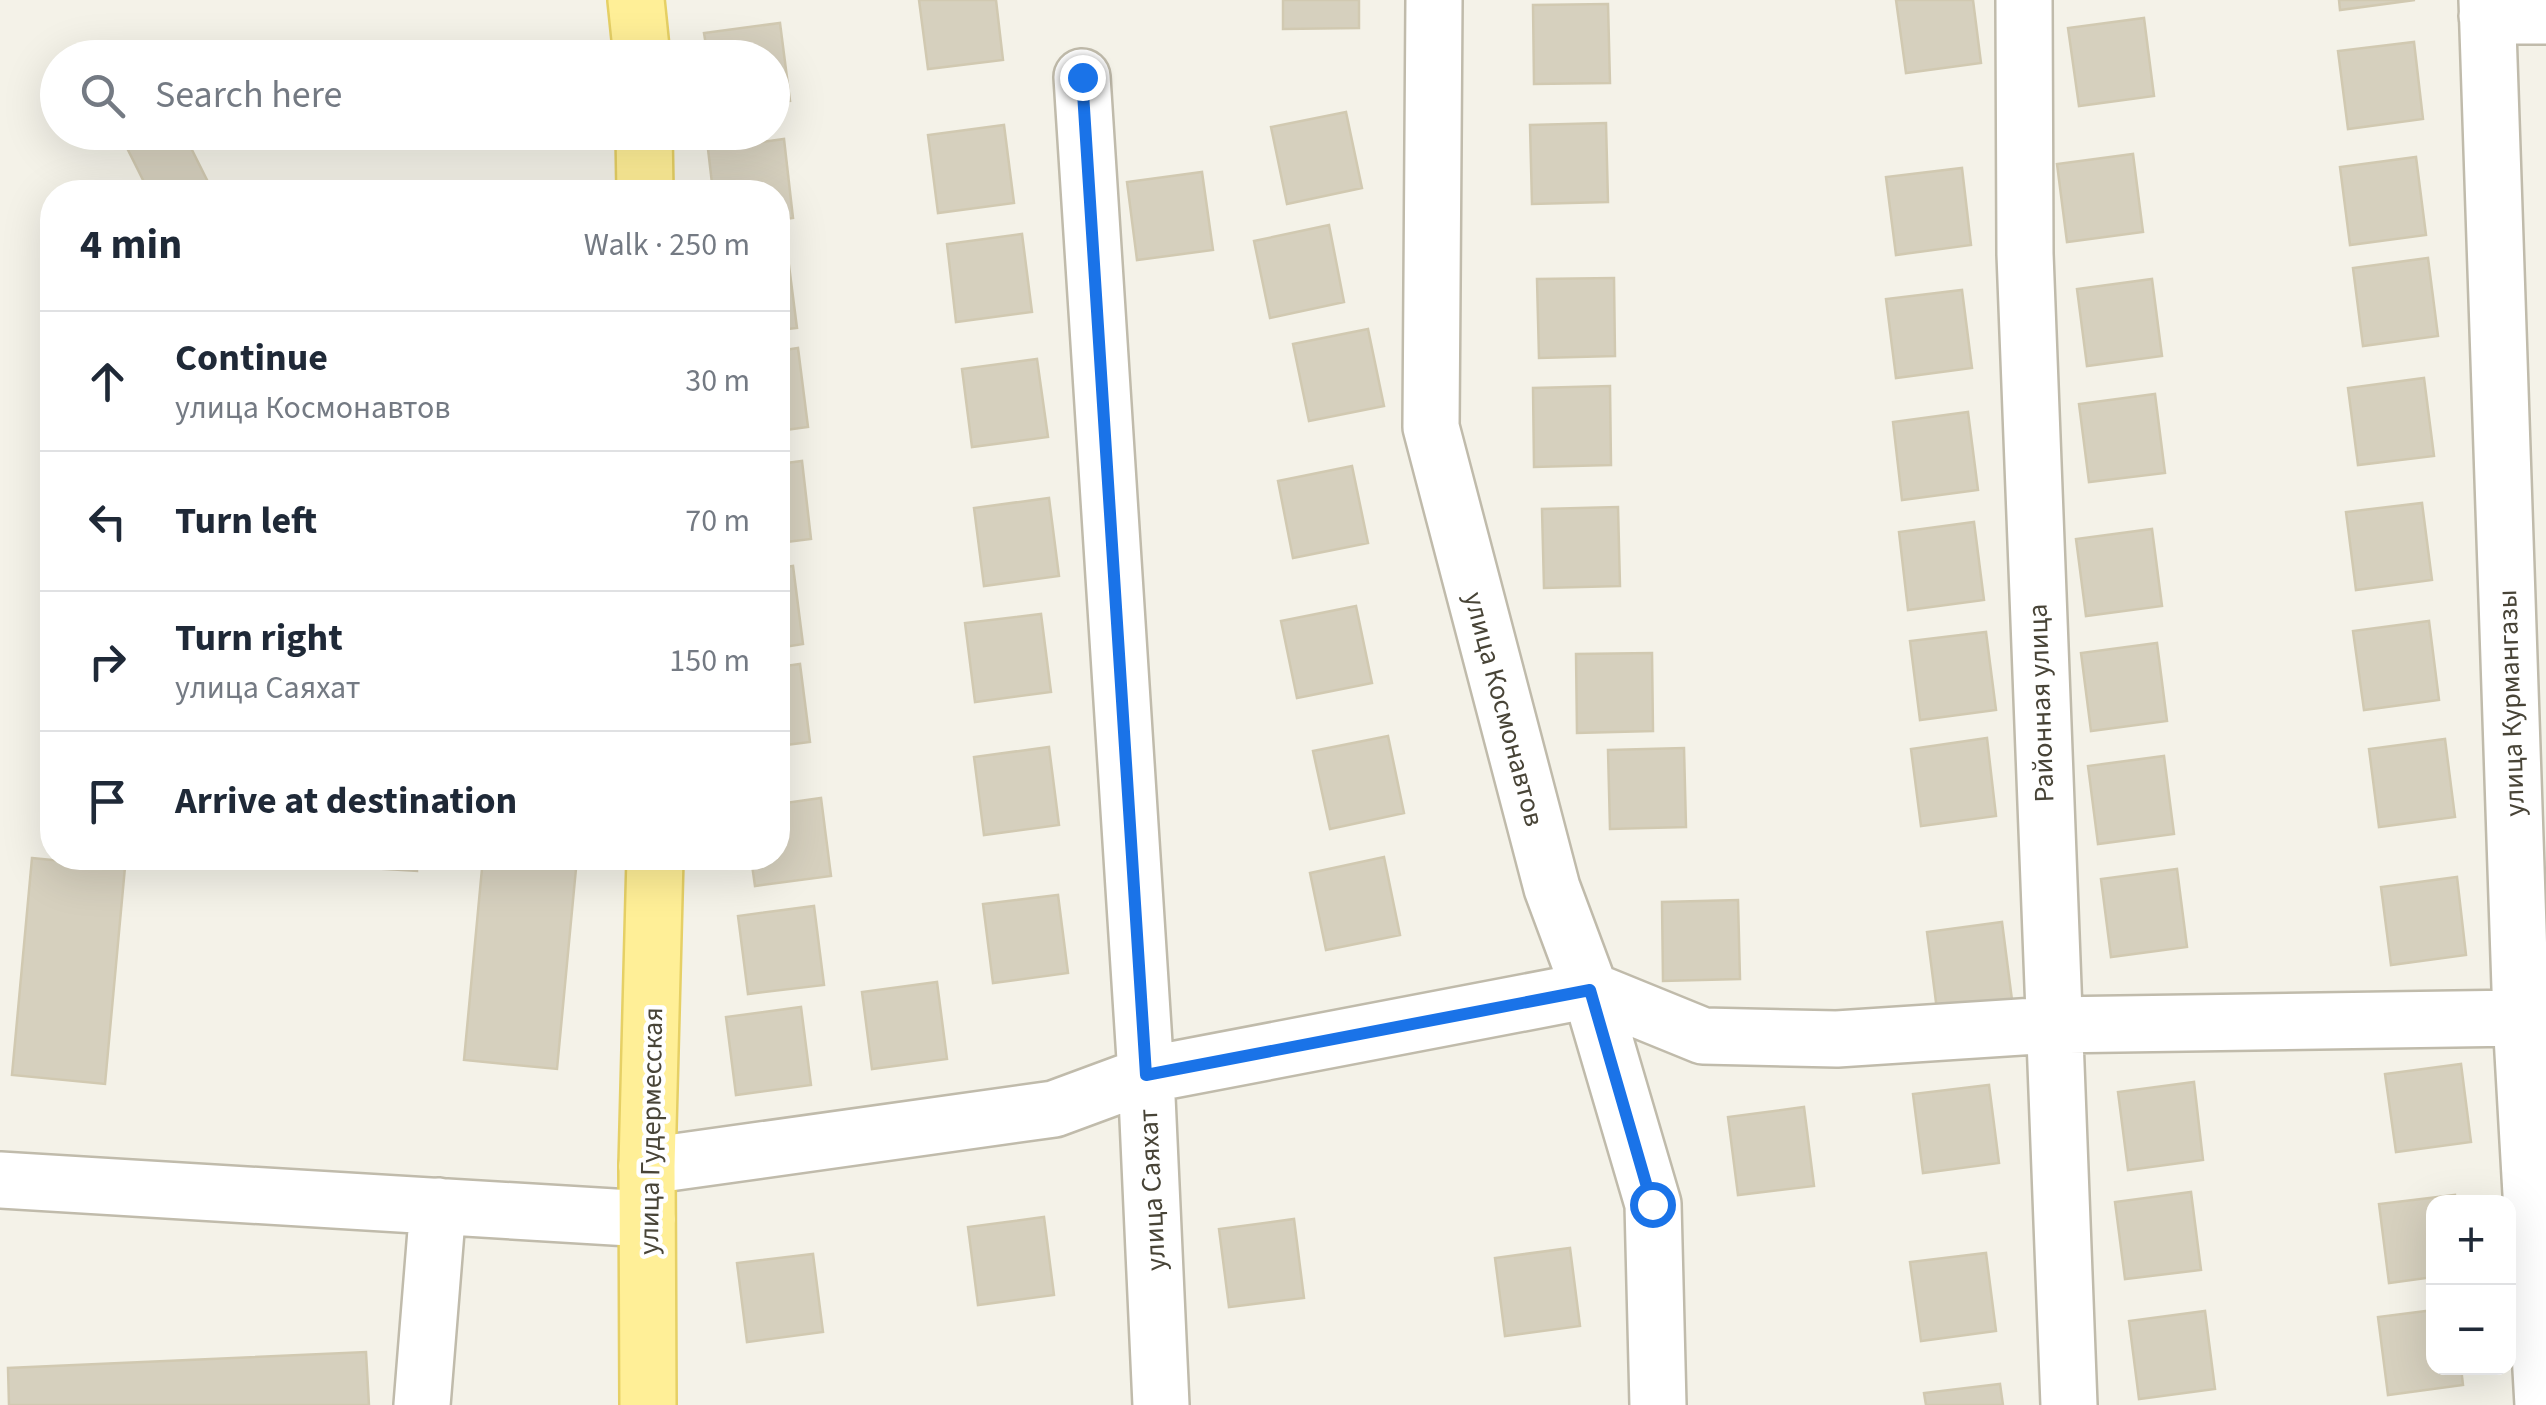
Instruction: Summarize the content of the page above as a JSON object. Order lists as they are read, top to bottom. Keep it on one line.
{"streets":{"main road":["улица Гудермесская"],"street":["Районная улица","улица Курмангазы","улица Космонавтов","улица Саяхат"]},"page":{"search":"Search here","heading":["4 min","Walk · 250 m"],"list":[["Continue","улица Космонавтов","30 m"],["Turn left","70 m"],["Turn right","улица Саяхат","150 m"],"Arrive at destination"],"map_buttons":["+","−"]}}
